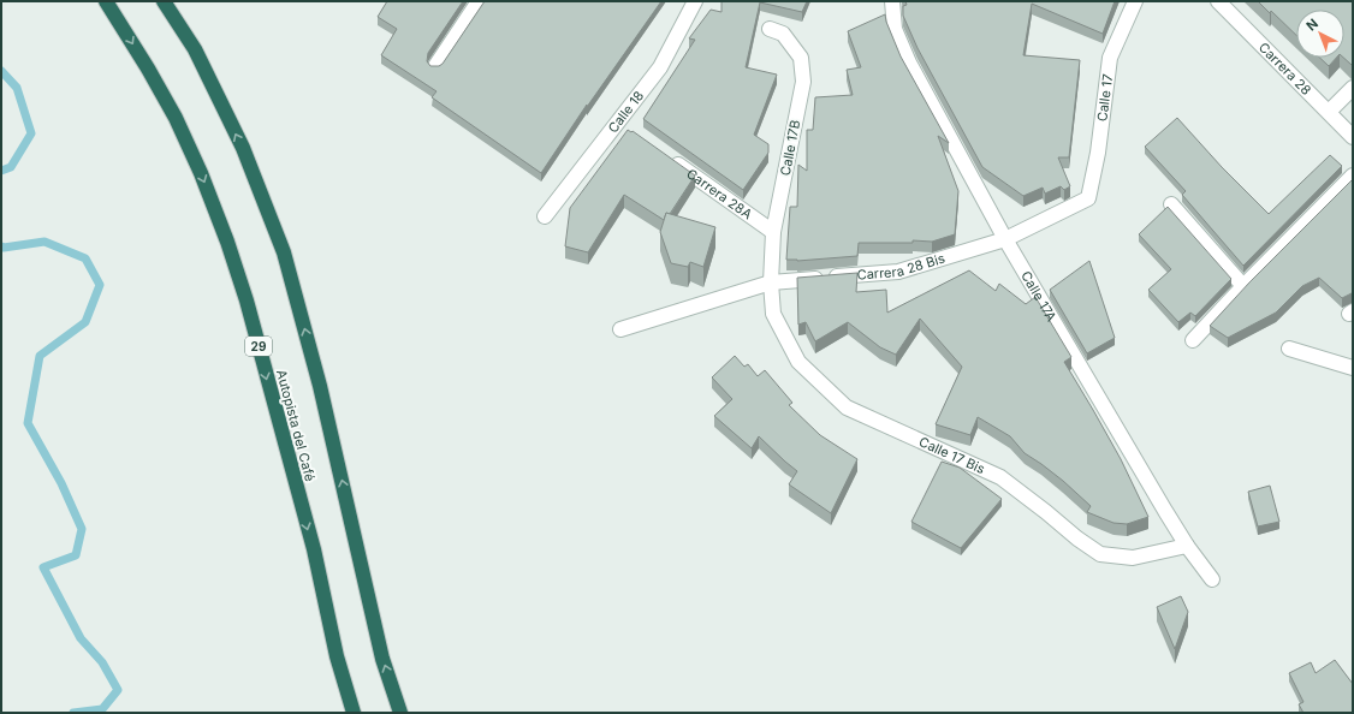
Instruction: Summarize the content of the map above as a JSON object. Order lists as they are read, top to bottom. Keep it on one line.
{"streets":{"highway":["29","Autopista del Café"],"street":["Carrera 28","Calle 17","Calle 18","Calle 17B","Carrera 28A","Carrera 28 Bis","Calle 17A","Calle 17 Bis"]},"crossings":[["Calle 17","Carrera 28 Bis"],["Calle 17B","Carrera 28A"],["Calle 17B","Carrera 28 Bis"],["Calle 17B","Calle 17 Bis"],["Carrera 28 Bis","Calle 17A"],["Carrera 28 Bis","Calle 17 Bis"],["Calle 17A","Calle 17 Bis"]],"north":"top left"}
